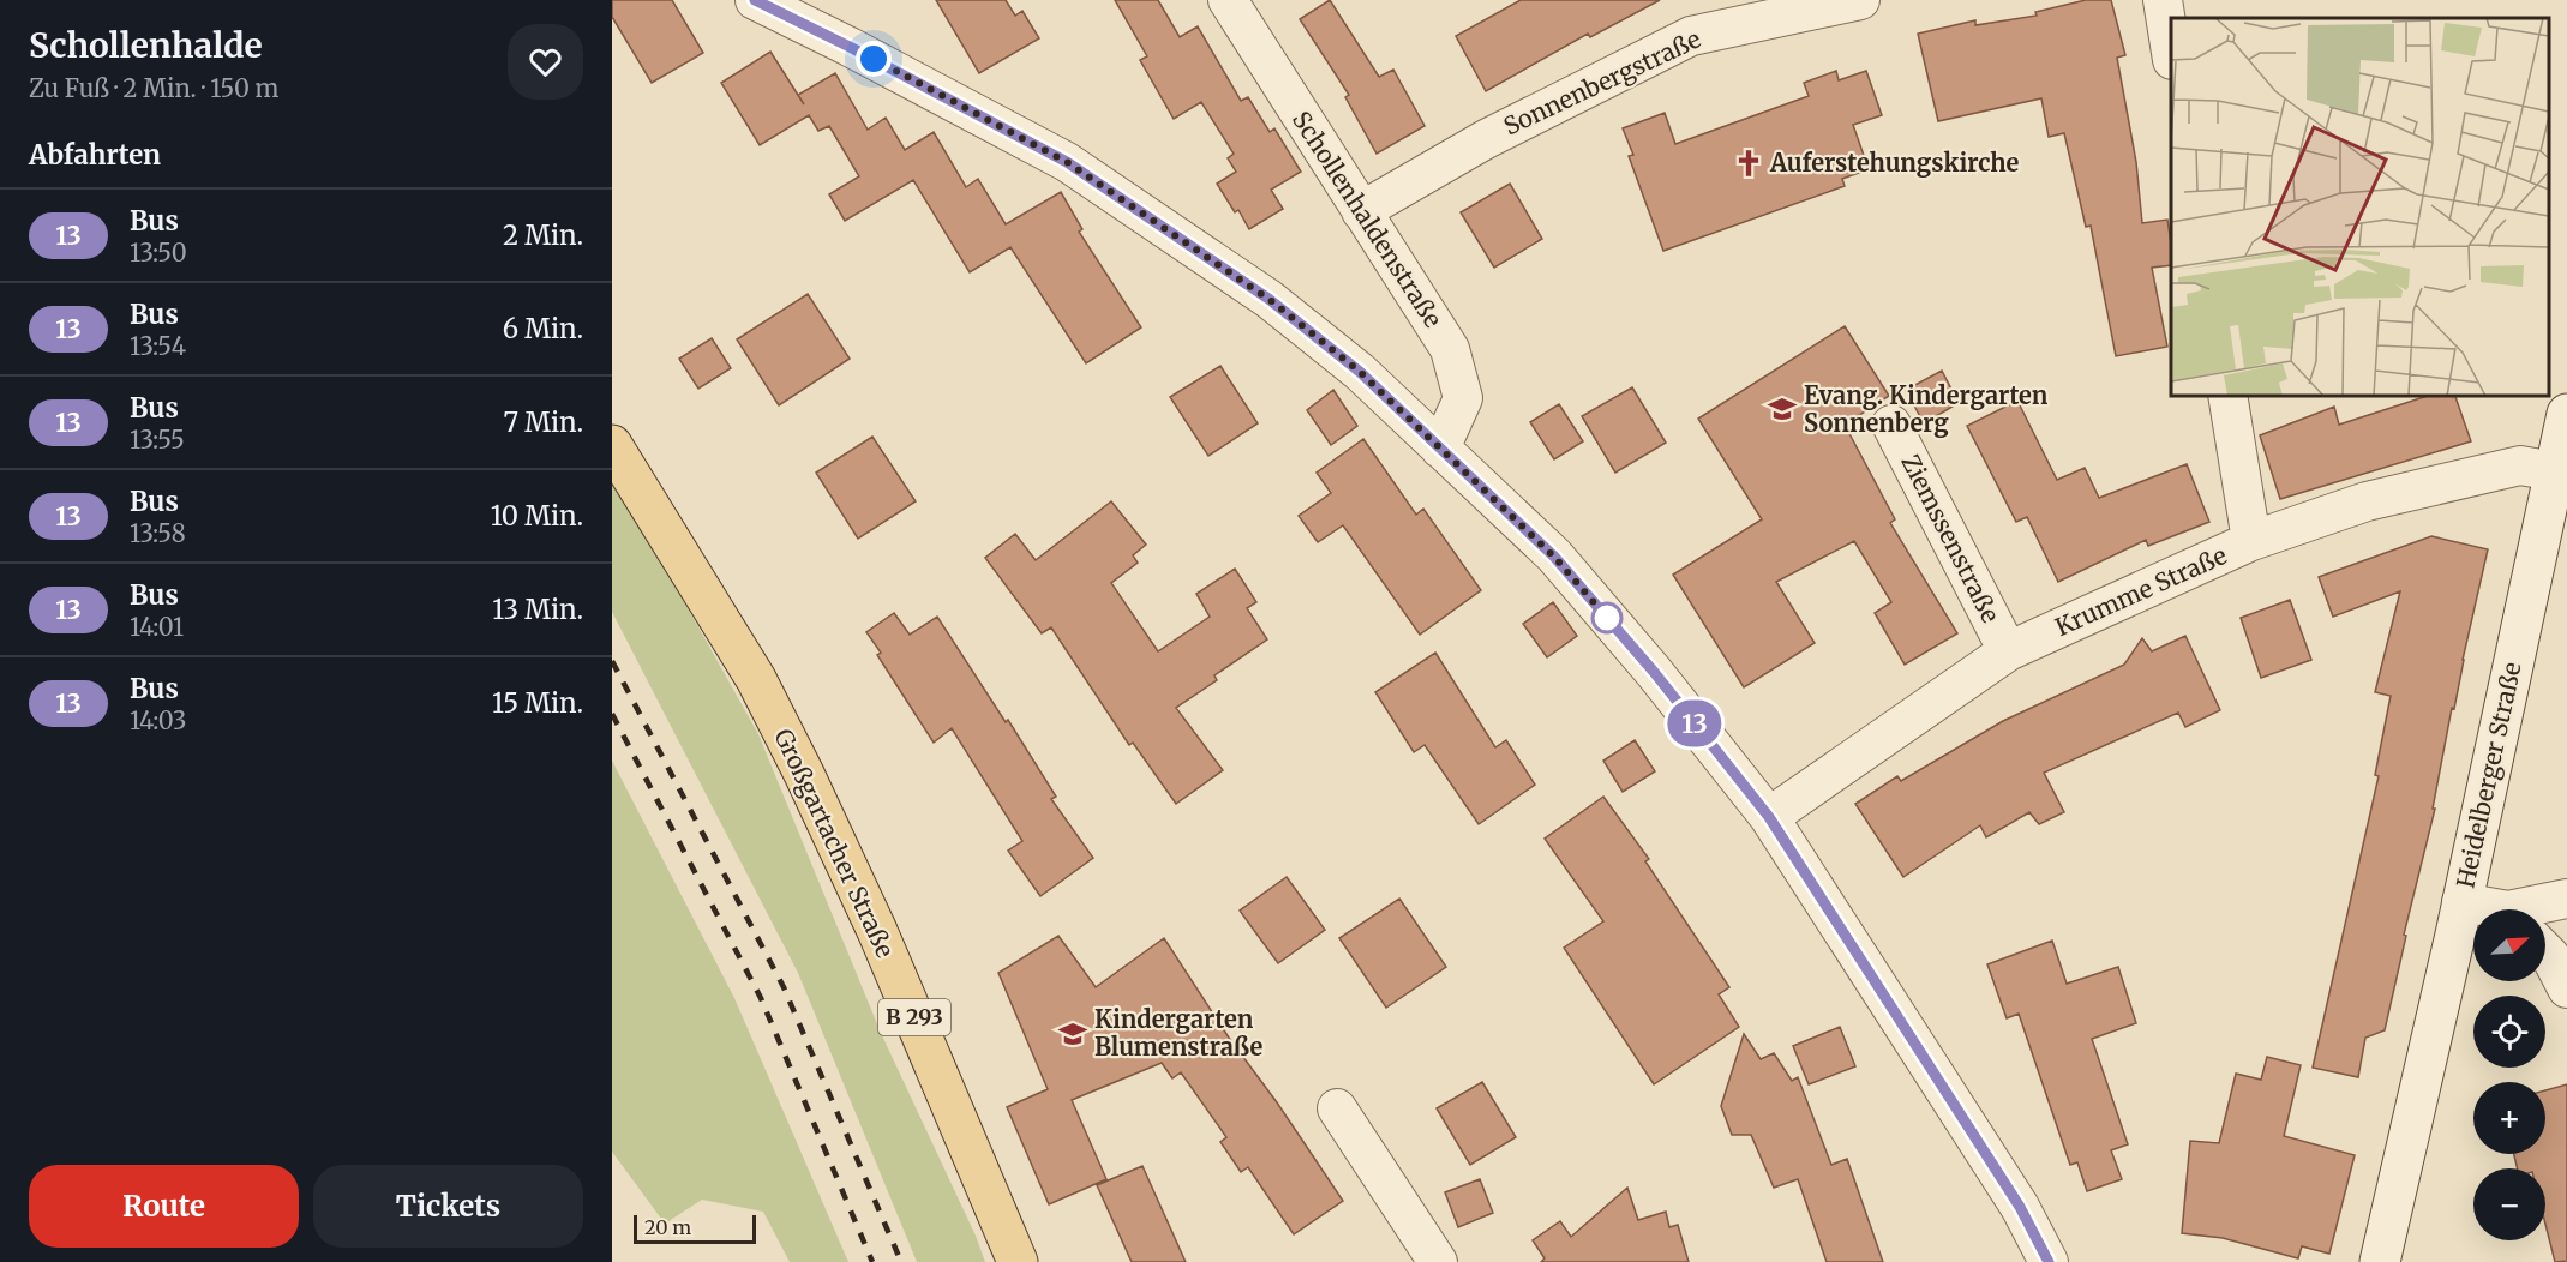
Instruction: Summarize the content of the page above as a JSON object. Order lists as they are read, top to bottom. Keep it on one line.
{"streets":{"main road":["Heidelberger Straße","Großgartacher Straße","B 293"],"street":["Sonnenbergstraße","Schollenhaldenstraße","Ziemssenstraße","Krumme Straße"]},"crossings":[["Sonnenbergstraße","Schollenhaldenstraße"],["Ziemssenstraße","Krumme Straße"],["Krumme Straße","Heidelberger Straße"]],"places":{"church":["Auferstehungskirche"],"school or university":["Evang. Kindergarten Sonnenberg","Kindergarten Blumenstraße"]},"lines":["bus line 13"],"scale_bar":"20 m","north":"top right","page":{"heading":[["Schollenhalde","Zu Fuß · 2 Min. · 150 m"],"Abfahrten"],"on_map":"13","list":[{"mark":"13","name":"Bus","note":"13:50","value":"2 Min."},{"mark":"13","name":"Bus","note":"13:54","value":"6 Min."},{"mark":"13","name":"Bus","note":"13:55","value":"7 Min."},{"mark":"13","name":"Bus","note":"13:58","value":"10 Min."},{"mark":"13","name":"Bus","note":"14:01","value":"13 Min."},{"mark":"13","name":"Bus","note":"14:03","value":"15 Min."}],"map_buttons":["+","−"],"buttons":["Route","Tickets"],"scale":"20 m"}}
